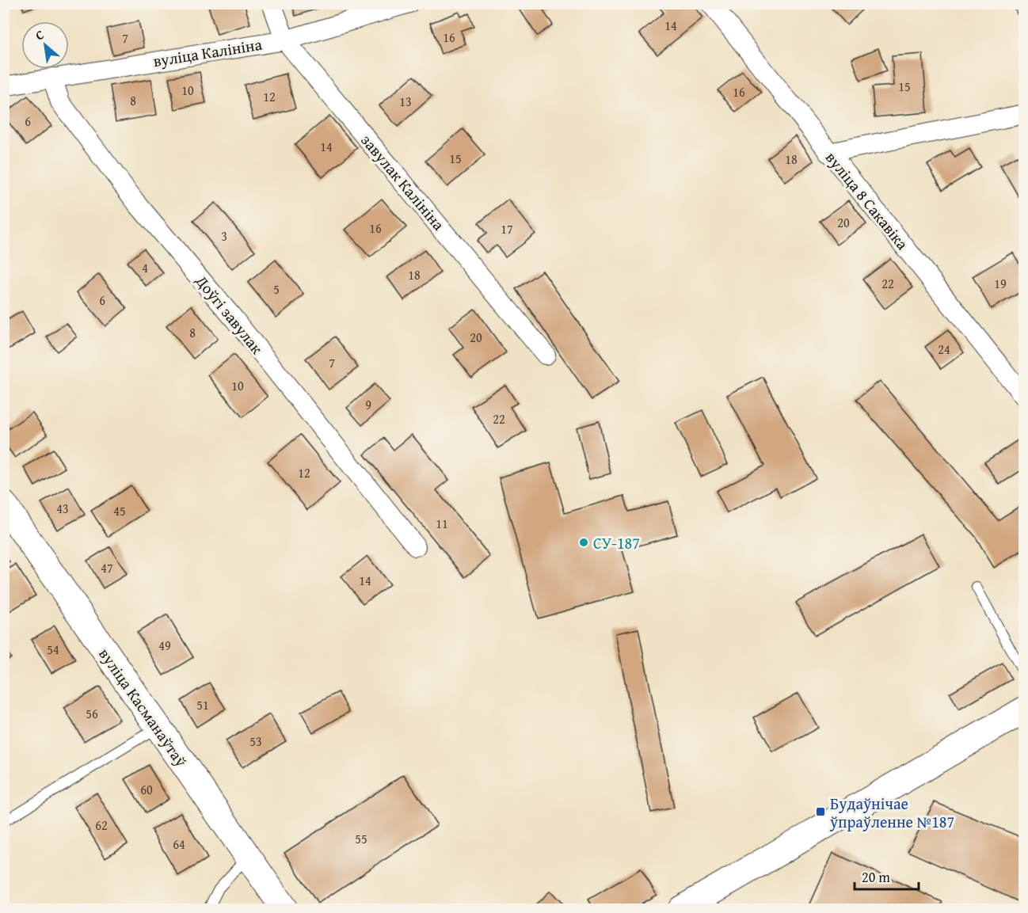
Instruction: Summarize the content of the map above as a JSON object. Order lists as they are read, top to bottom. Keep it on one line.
{"streets":{"street":["вуліца Калініна","завулак Калініна","вуліца 8 Сакавіка","Доўгі завулак","вуліца Касманаўтаў"]},"crossings":[["вуліца Калініна","завулак Калініна"],["вуліца Калініна","Доўгі завулак"]],"places":{"other":["СУ-187"],"transit":["Будаўнічае ўпраўленне №187"]},"house_numbers":["14","16","7","15","10","16","12","8","13","6","14","15","18","20","16","17","3","4","18","22","19","5","6","8","20","24","7","10","9","22","12","43","45","11","47","14","49","54","51","56","53","60","62","55","64"],"scale_bar":"20 m","north":"top left"}
